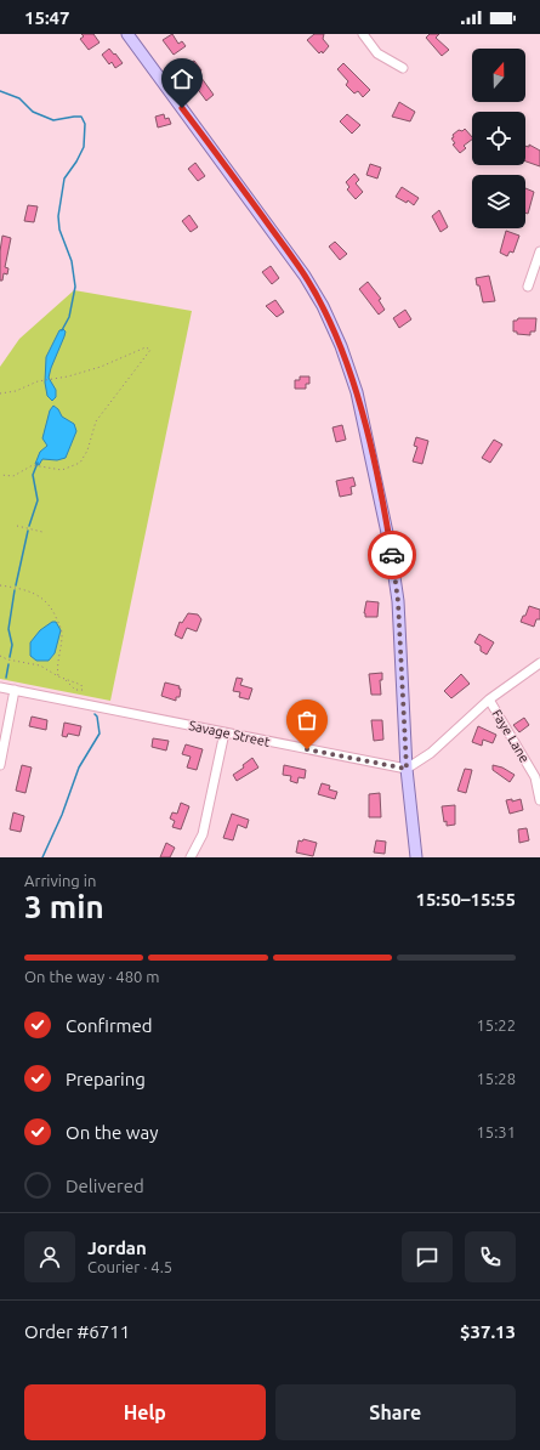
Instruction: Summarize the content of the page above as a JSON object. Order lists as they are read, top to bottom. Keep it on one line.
{"streets":{"street":["Savage Street","Faye Lane"]},"north":"top","page":{"status":"15:47","heading":["3 min","Arriving in","15:50–15:55"],"panel":["Jordan","Courier · 4.5","Order #6711","$37.13"],"bar":"On the way · 480 m","list":[["Confirmed","15:22"],["Preparing","15:28"],["On the way","15:31"],"Delivered"],"buttons":["Help","Share"]}}
